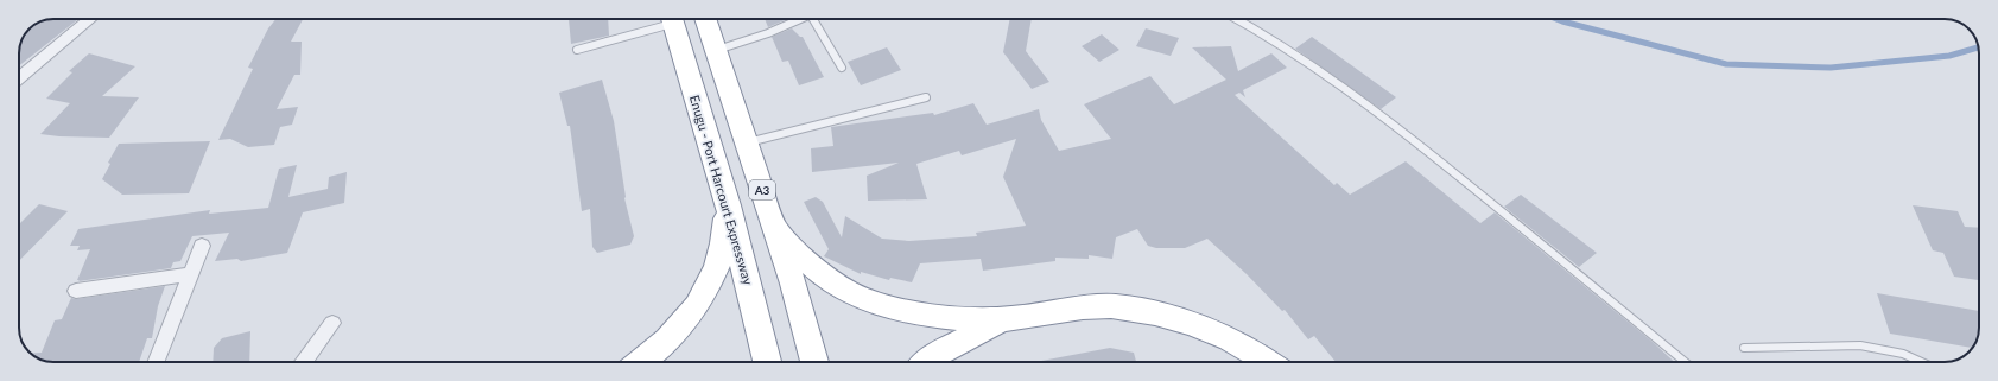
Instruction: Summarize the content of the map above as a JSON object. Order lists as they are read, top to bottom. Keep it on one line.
{"streets":{"highway":["Enugu - Port Harcourt Expressway","A3"]}}
